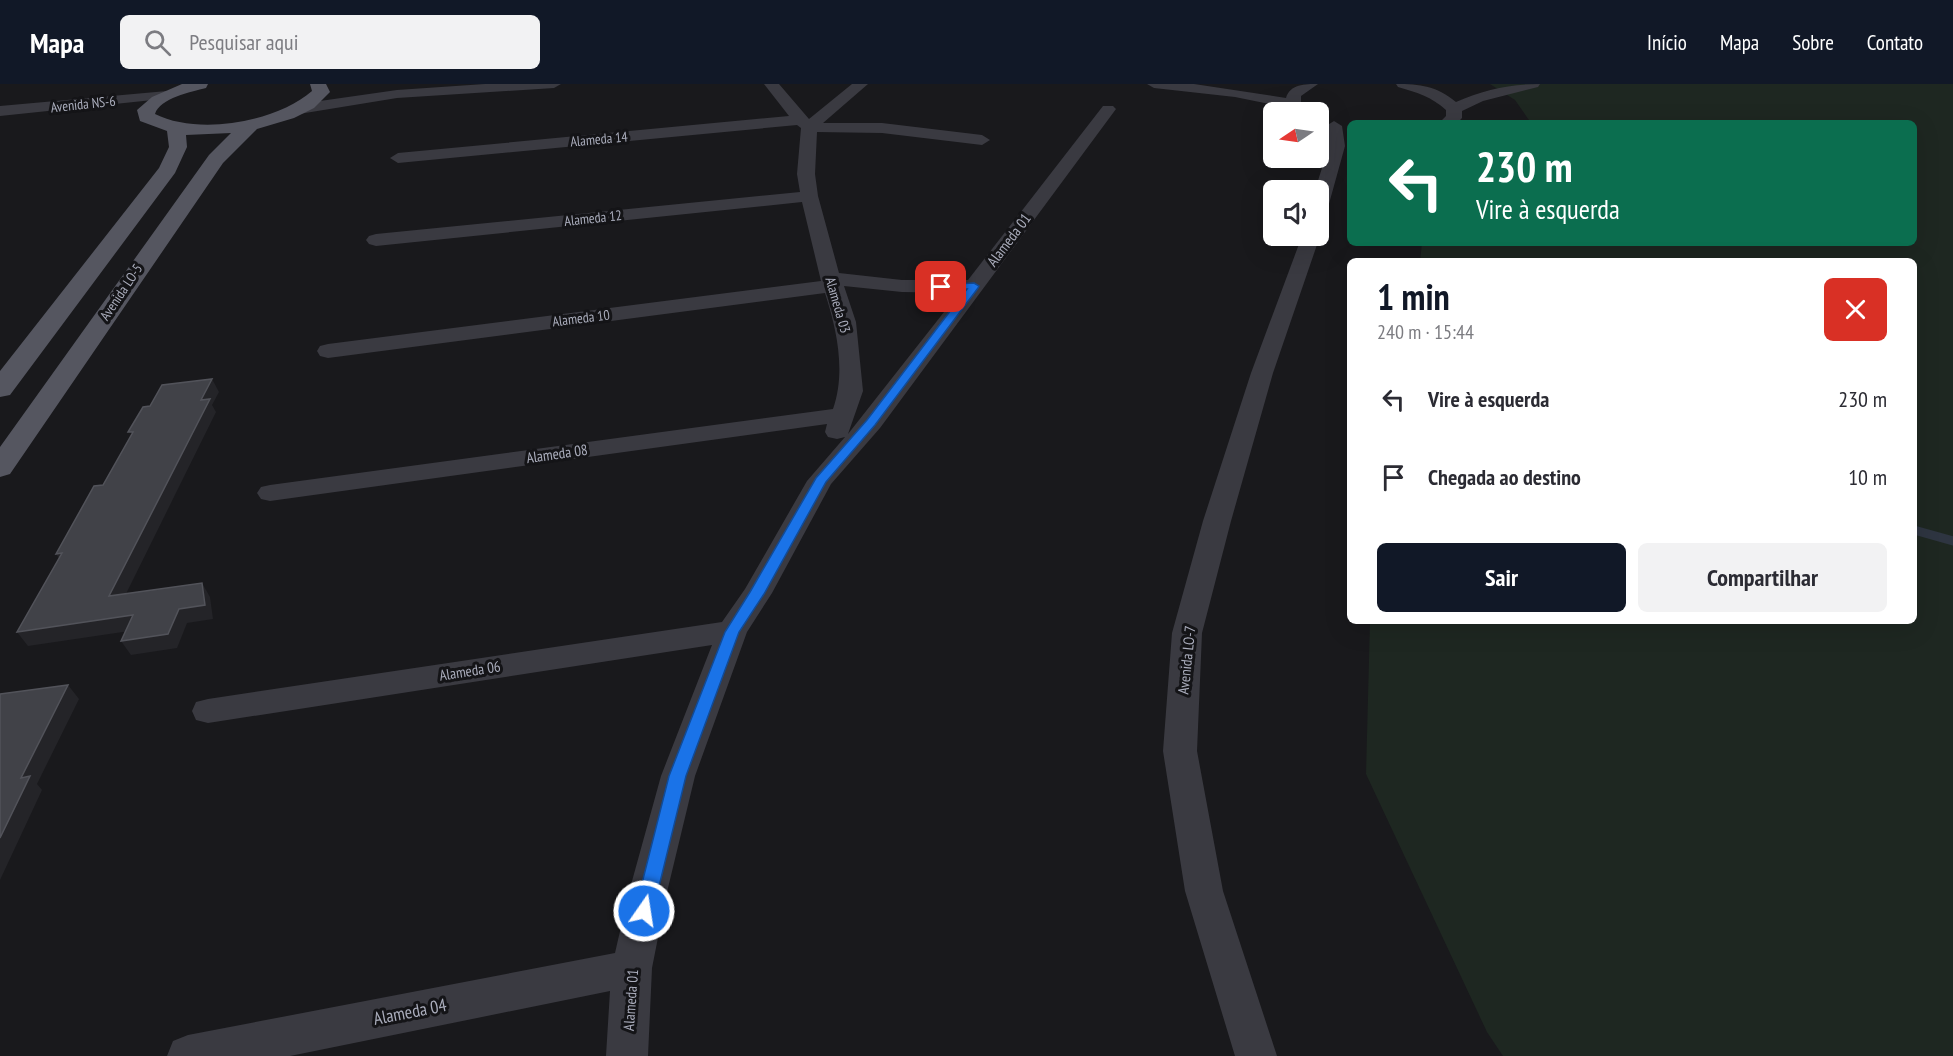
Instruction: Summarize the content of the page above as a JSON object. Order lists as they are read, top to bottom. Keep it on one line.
{"streets":{"main road":["Avenida LO-5"],"street":["Avenida NS-6","Alameda 14","Alameda 12","Alameda 01","Alameda 03","Alameda 10","Alameda 08","Avenida LO-7","Alameda 06","Alameda 04"]},"crossings":[["Alameda 14","Alameda 03"],["Alameda 12","Alameda 03"],["Alameda 01","Alameda 03"],["Alameda 01","Alameda 10"],["Alameda 01","Alameda 06"],["Alameda 01","Alameda 04"],["Alameda 03","Alameda 10"],["Alameda 03","Alameda 08"]],"north":"left","page":{"header":"Mapa","search":"Pesquisar aqui","nav":["Início","Mapa","Sobre","Contato"],"turn":["230 m","Vire à esquerda"],"heading":["1 min","240 m · 15:44"],"list":[{"name":"Vire à esquerda","value":"230 m"},{"name":"Chegada ao destino","value":"10 m"}],"buttons":["Sair","Compartilhar"]}}
